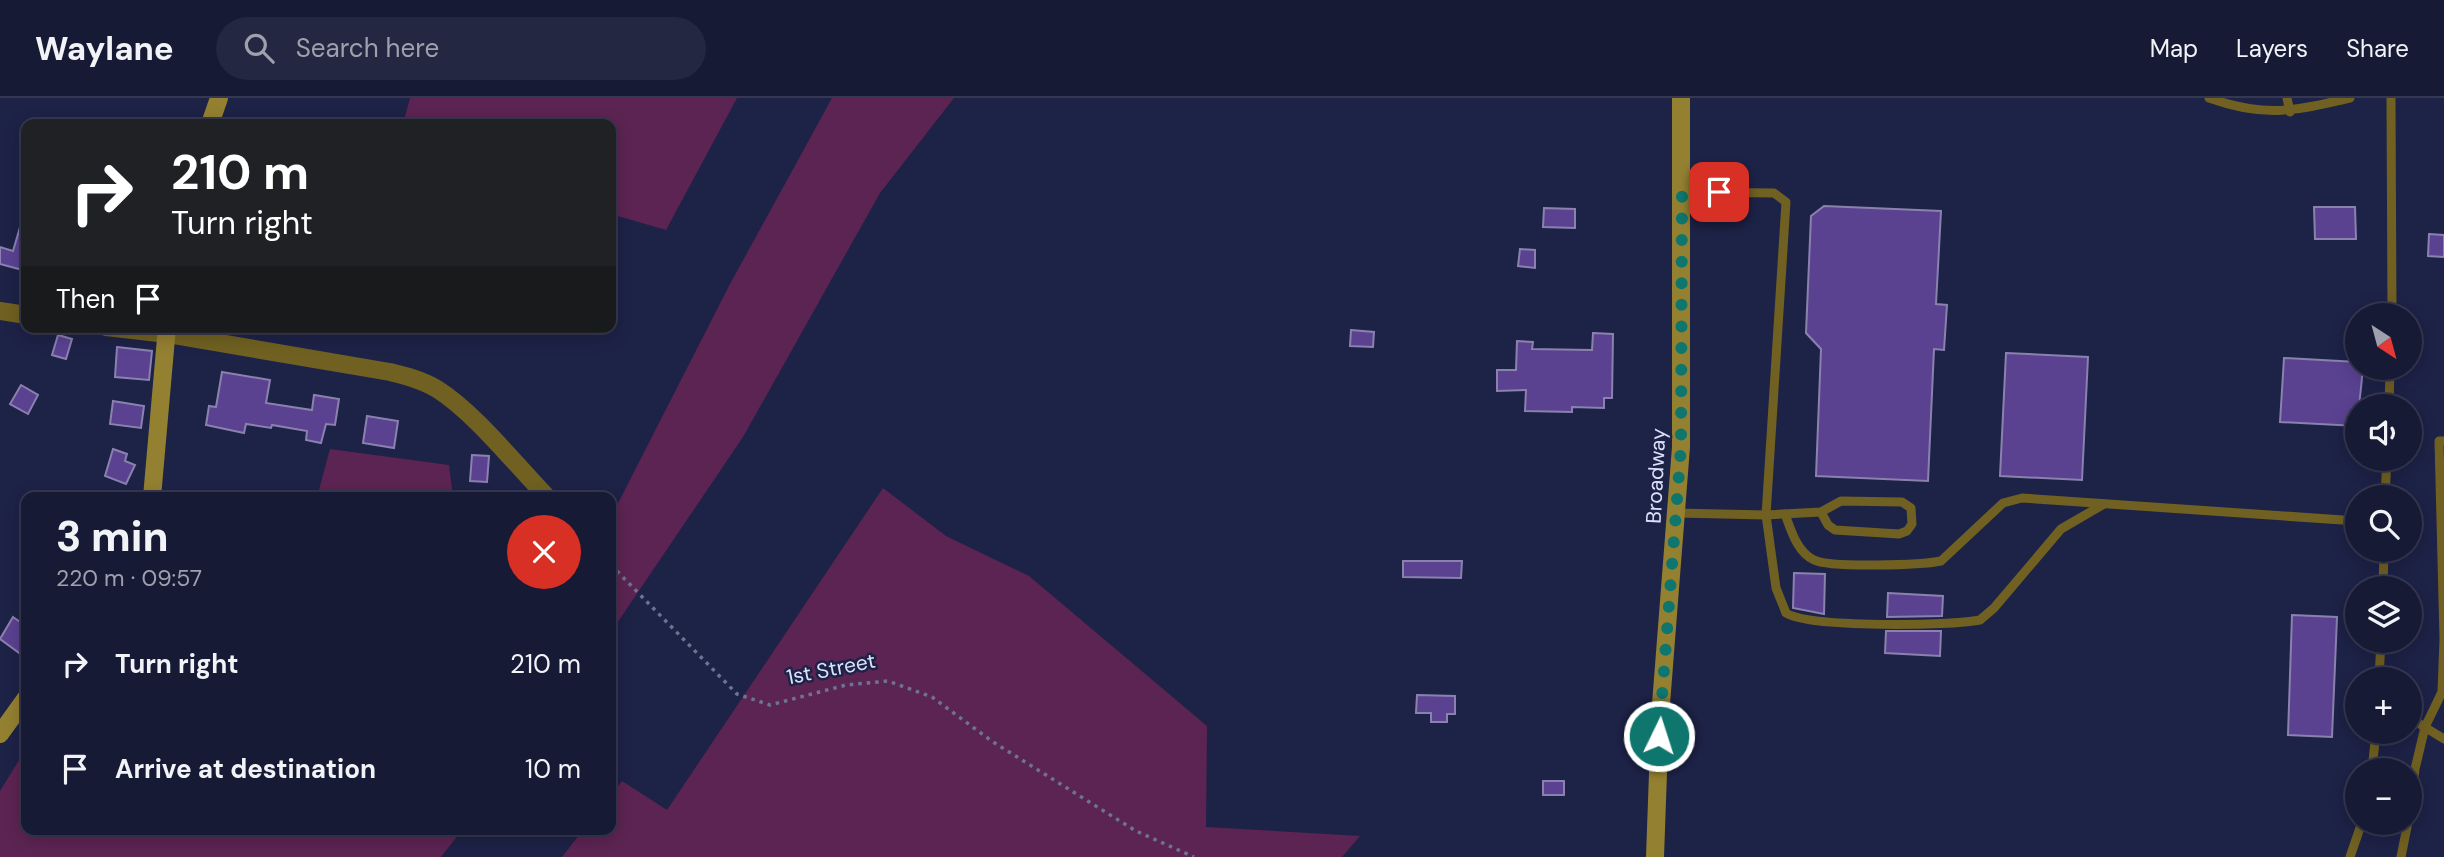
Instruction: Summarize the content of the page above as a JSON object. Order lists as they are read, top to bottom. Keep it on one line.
{"streets":{"street":["Broadway"],"path":["1st Street"]},"north":"bottom right","page":{"header":"Waylane","search":"Search here","nav":["Map","Layers","Share"],"turn":["210 m","Turn right"],"then":"Then","map_buttons":["+","−"],"heading":["3 min","220 m · 09:57"],"list":[{"name":"Turn right","value":"210 m"},{"name":"Arrive at destination","value":"10 m"}]}}
